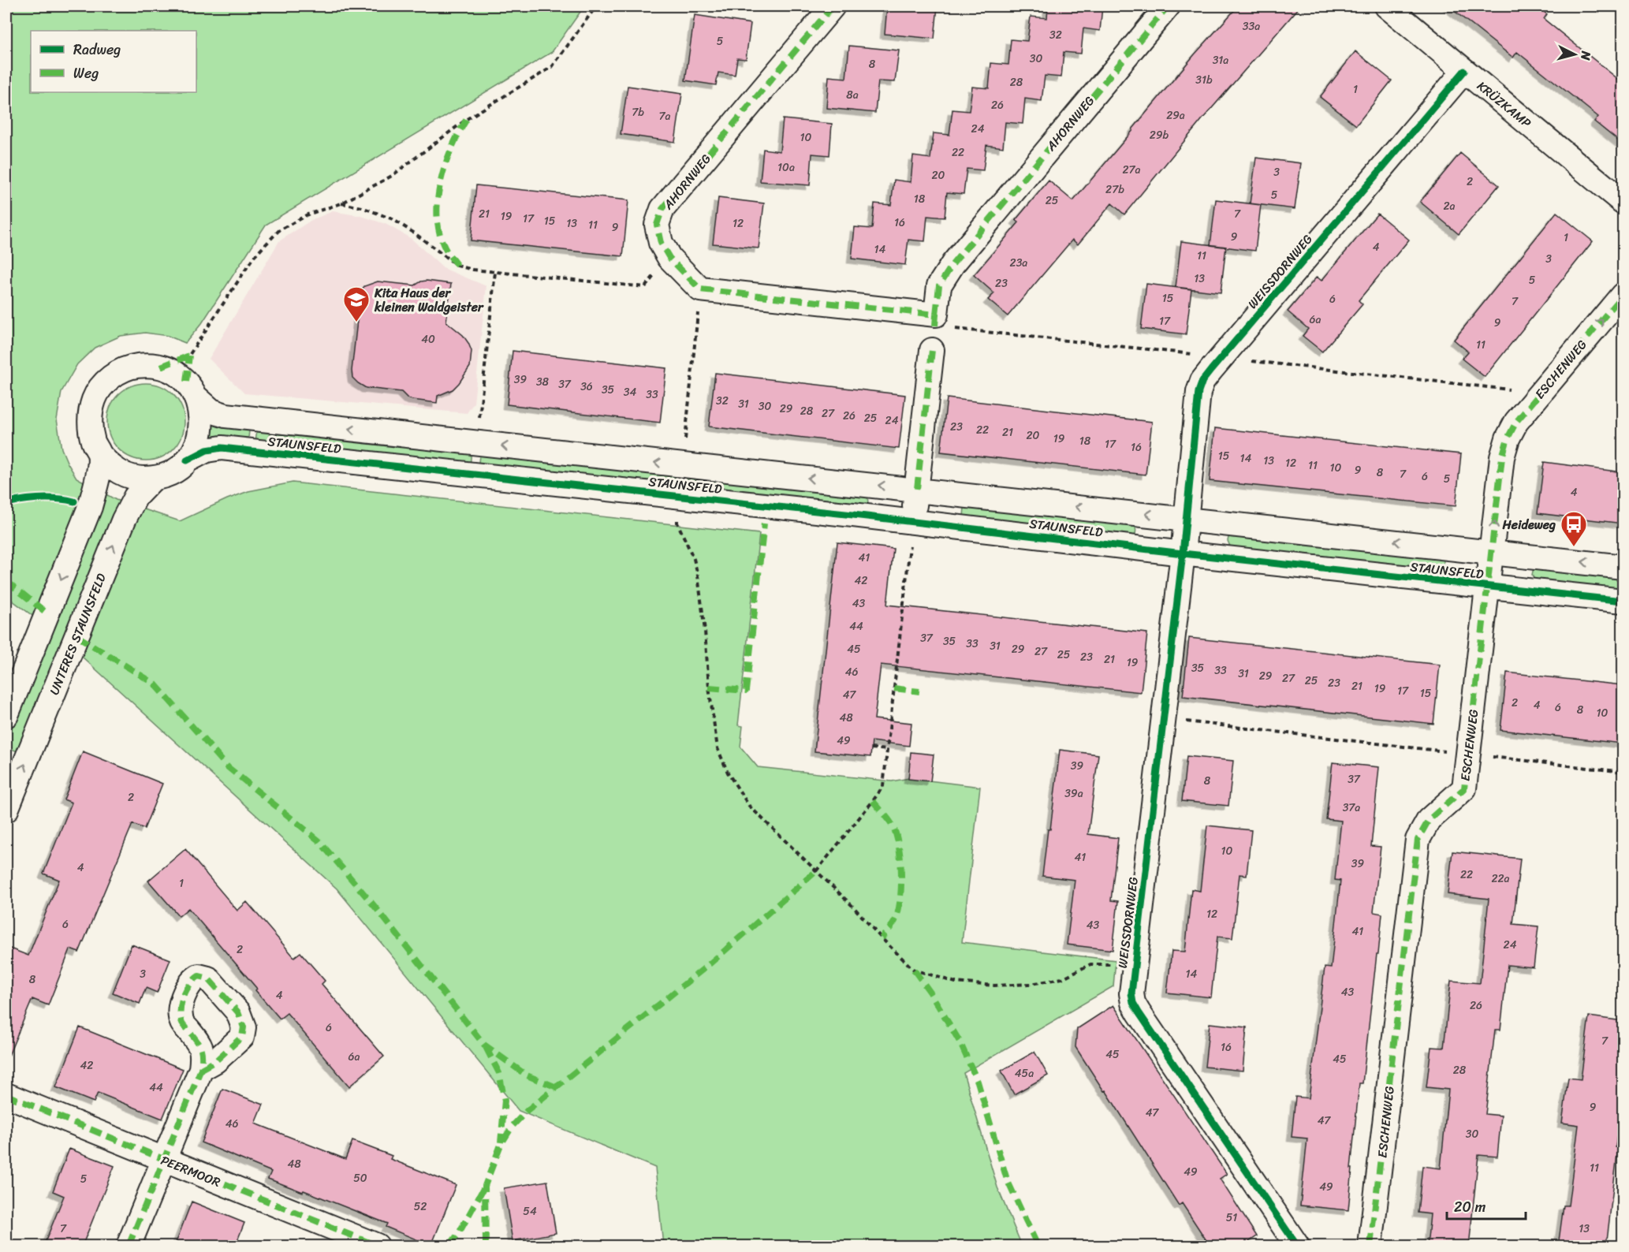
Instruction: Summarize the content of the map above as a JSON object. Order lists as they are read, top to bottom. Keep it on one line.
{"streets":{"street":["KRÜZKAMP","AHORNWEG","WEISSDORNWEG","ESCHENWEG","STAUNSFELD","UNTERES STAUNSFELD","PEERMOOR"]},"crossings":[["KRÜZKAMP","WEISSDORNWEG"],["WEISSDORNWEG","STAUNSFELD"],["ESCHENWEG","STAUNSFELD"],["STAUNSFELD","UNTERES STAUNSFELD"]],"places":{"school or university":["Kita Haus der kleinen Waldgeister"],"bus stop":["Heideweg"]},"house_numbers":["33a","32","5","30","31a","8","31b","28","1","8a","26","7b","29a","7a","24","29b","10","22","10a","27a","3","20","2","27b","5","18","25","2a","21","7","19","17","15","16","13","12","11","9","9","1","4","14","11","3","23a","13","5","23","15","6","7","6a","17","9","40","11","39","38","37","36","35","34","33","32","31","30","29","28","27","26","25","24","23","22","21","20","19","18","17","16","15","14","13","12","11","10","9","8","7","6","5","4","41","42","43","44","37","35","33","31","45","29","27","25","23","21","19","35","33","46","31","29","27","25","23","21","19","17","15","47","2","4","6","8","10","48","49","39","37","8","39a","2","37a","10","41","39","4","22","22a","1","12","6","43","41","24","2","3","14","8","43","4","26","6","7","16","45","6a","45","42","28","45a","44","9","47","47","46","30","48","11","49","50","5","49","52","54","51","7","13"],"legend":["Radweg","Weg"],"scale_bar":"20 m","north":"right"}
